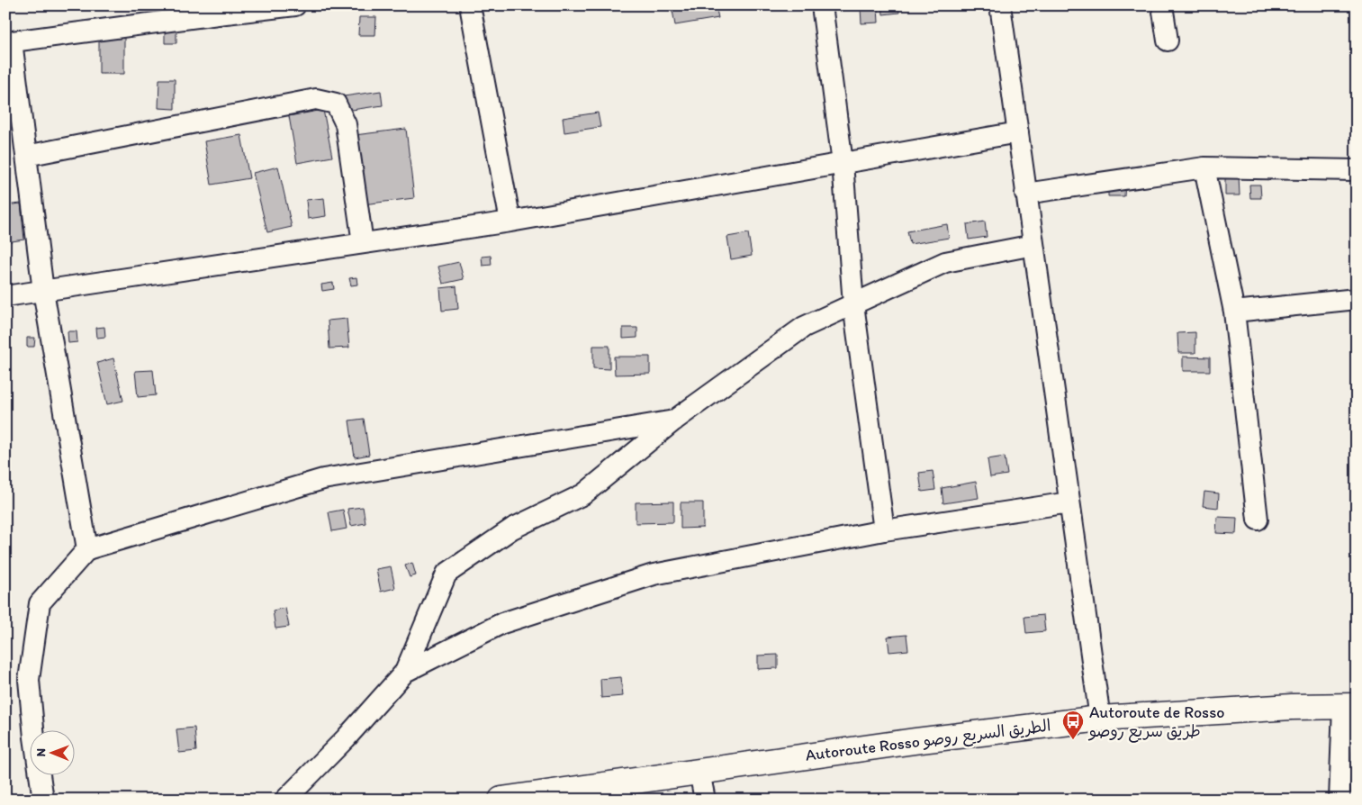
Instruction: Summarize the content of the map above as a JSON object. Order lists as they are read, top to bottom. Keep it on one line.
{"streets":{"highway":["Autoroute Rosso الطريق السريع روصو"]},"places":{"bus stop":["Autoroute de Rosso طريق سريع روصو"]},"north":"left"}
